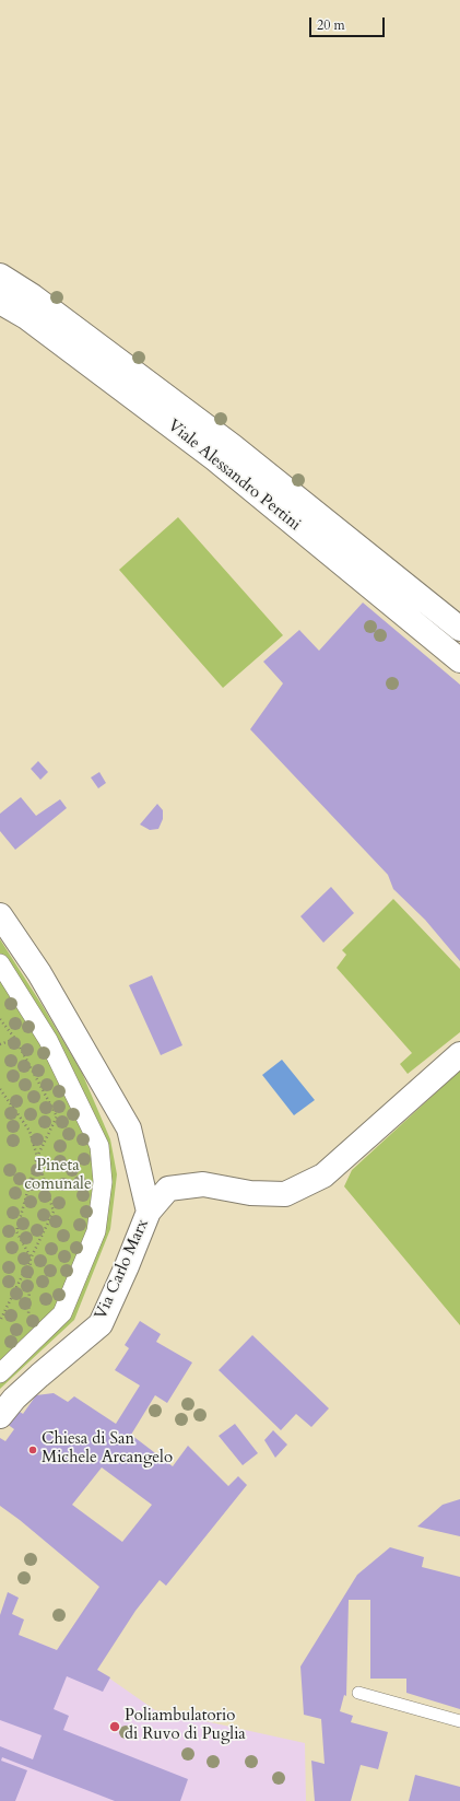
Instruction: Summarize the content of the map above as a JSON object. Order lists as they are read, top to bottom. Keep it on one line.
{"streets":{"main road":["Viale Alessandro Pertini","Via Carlo Marx"]},"parks":["Pineta comunale"],"places":["Chiesa di San Michele Arcangelo","Poliambulatorio di Ruvo di Puglia"],"scale_bar":"20 m"}
